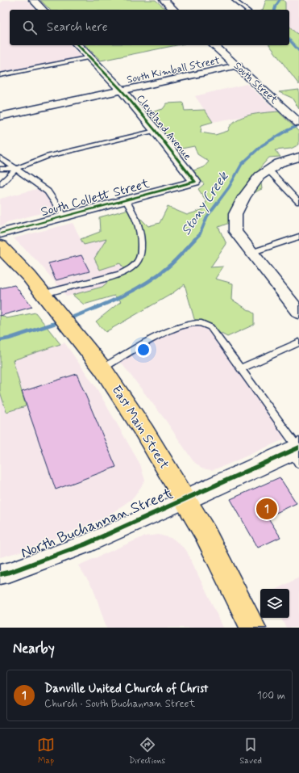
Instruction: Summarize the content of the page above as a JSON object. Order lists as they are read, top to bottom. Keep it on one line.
{"streets":{"main road":["East Main Street"],"street":["South Kimball Street","South Street","Cleveland Avenue","South Collett Street","North Buchannan Street"]},"crossings":[["South Kimball Street","South Street"],["South Kimball Street","Cleveland Avenue"],["Cleveland Avenue","South Collett Street"],["East Main Street","North Buchannan Street"]],"water":["Stony Creek"],"page":{"search":"Search here","pins":"1","heading":"Nearby","list":[{"mark":"1","name":"Danville United Church of Christ","note":"Church · South Buchannan Street","value":"100 m"}],"nav":["Map","Directions","Saved"]}}
